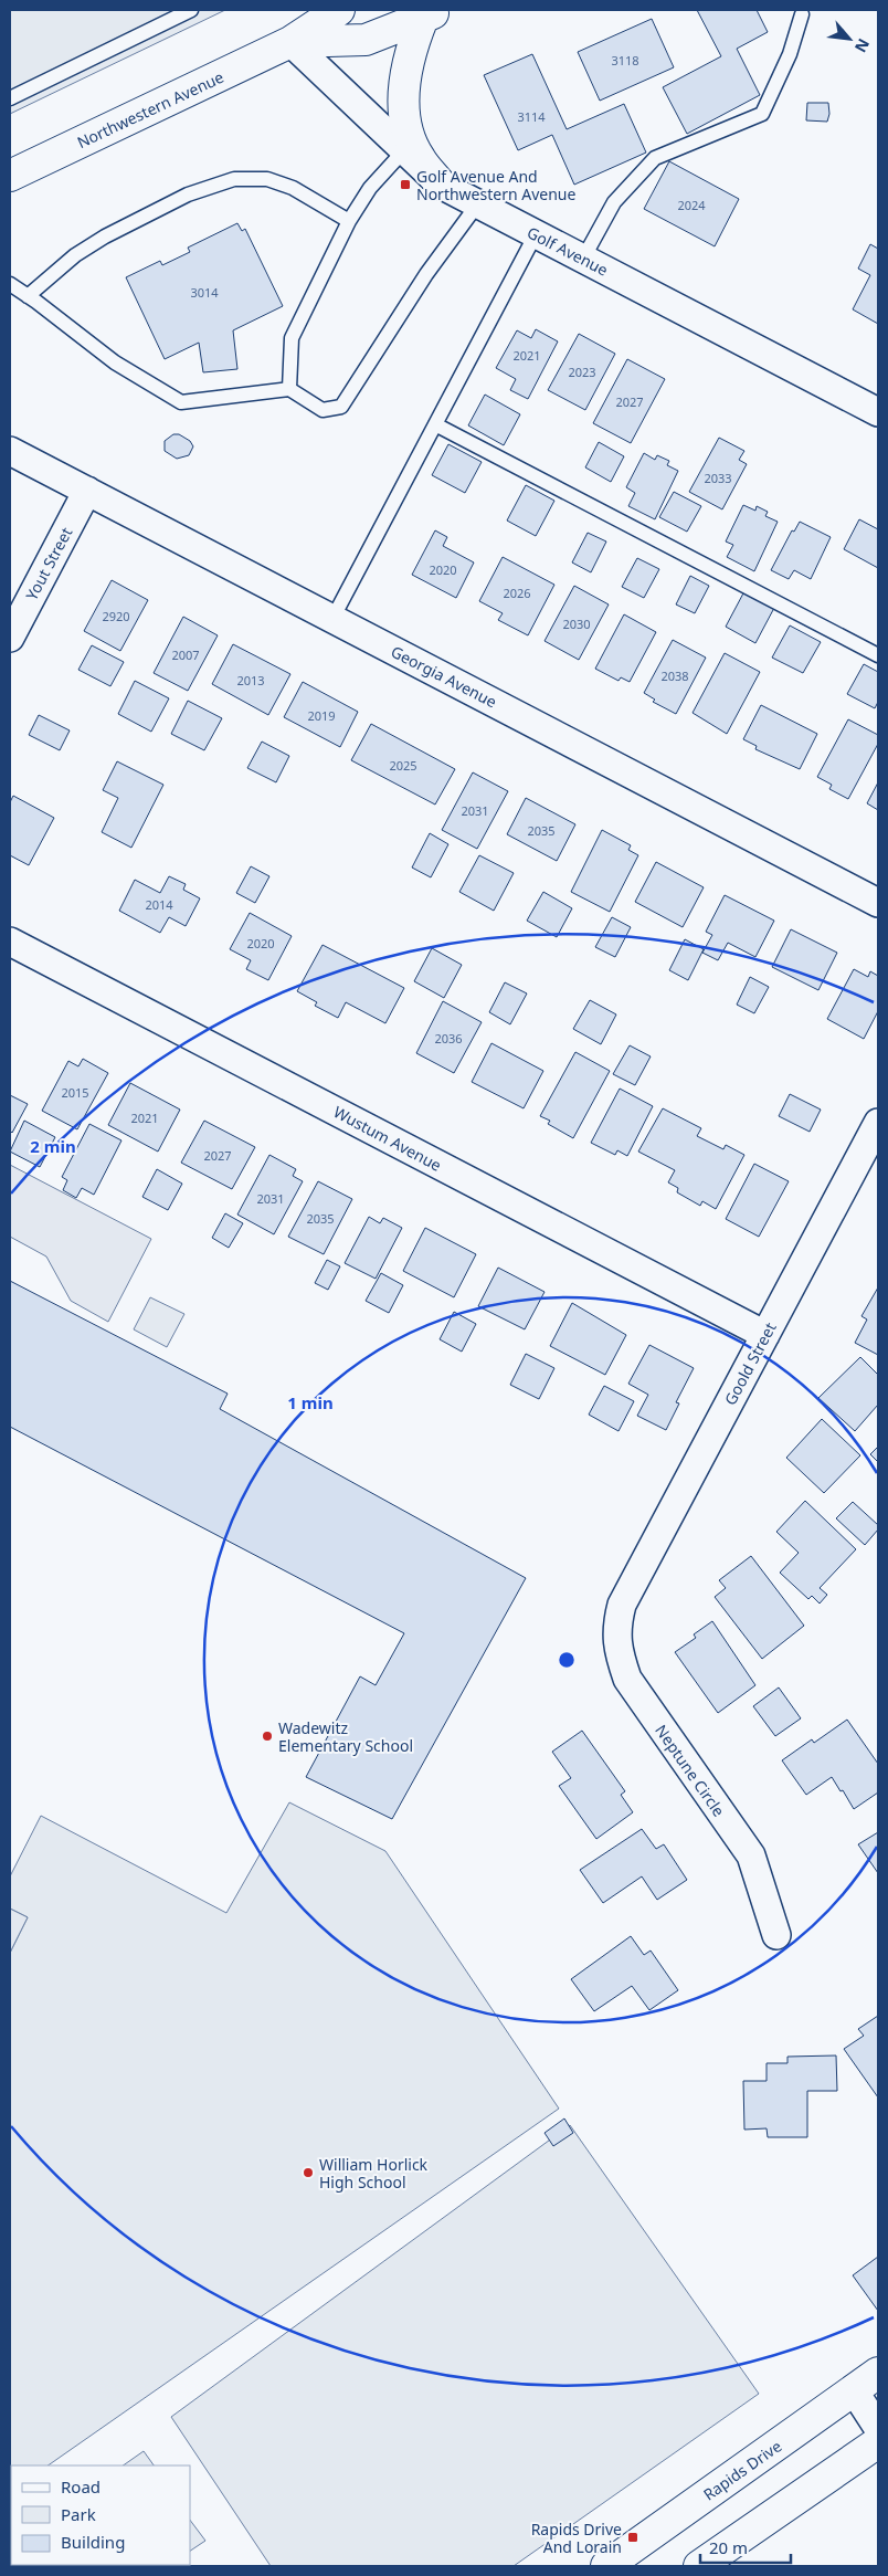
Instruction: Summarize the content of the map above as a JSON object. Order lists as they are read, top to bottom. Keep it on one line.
{"streets":{"main road":["Northwestern Avenue","Rapids Drive"],"street":["Golf Avenue","Yout Street","Georgia Avenue","Wustum Avenue","Goold Street","Neptune Circle"]},"crossings":[["Northwestern Avenue","Golf Avenue"],["Yout Street","Georgia Avenue"],["Wustum Avenue","Goold Street"],["Goold Street","Neptune Circle"]],"places":{"transit":["Golf Avenue And Northwestern Avenue","Rapids Drive And Lorain"],"other":["Wadewitz Elementary School","William Horlick High School"]},"house_numbers":["3118","3114","2024","3014","2021","2023","2027","2033","2020","2026","2920","2030","2007","2038","2013","2019","2025","2031","2035","2014","2020","2036","2015","2021","2027","2031","2035"],"legend":["Road","Park","Building"],"scale_bar":"20 m","north":"bottom right","rings":["2 min","1 min"]}
